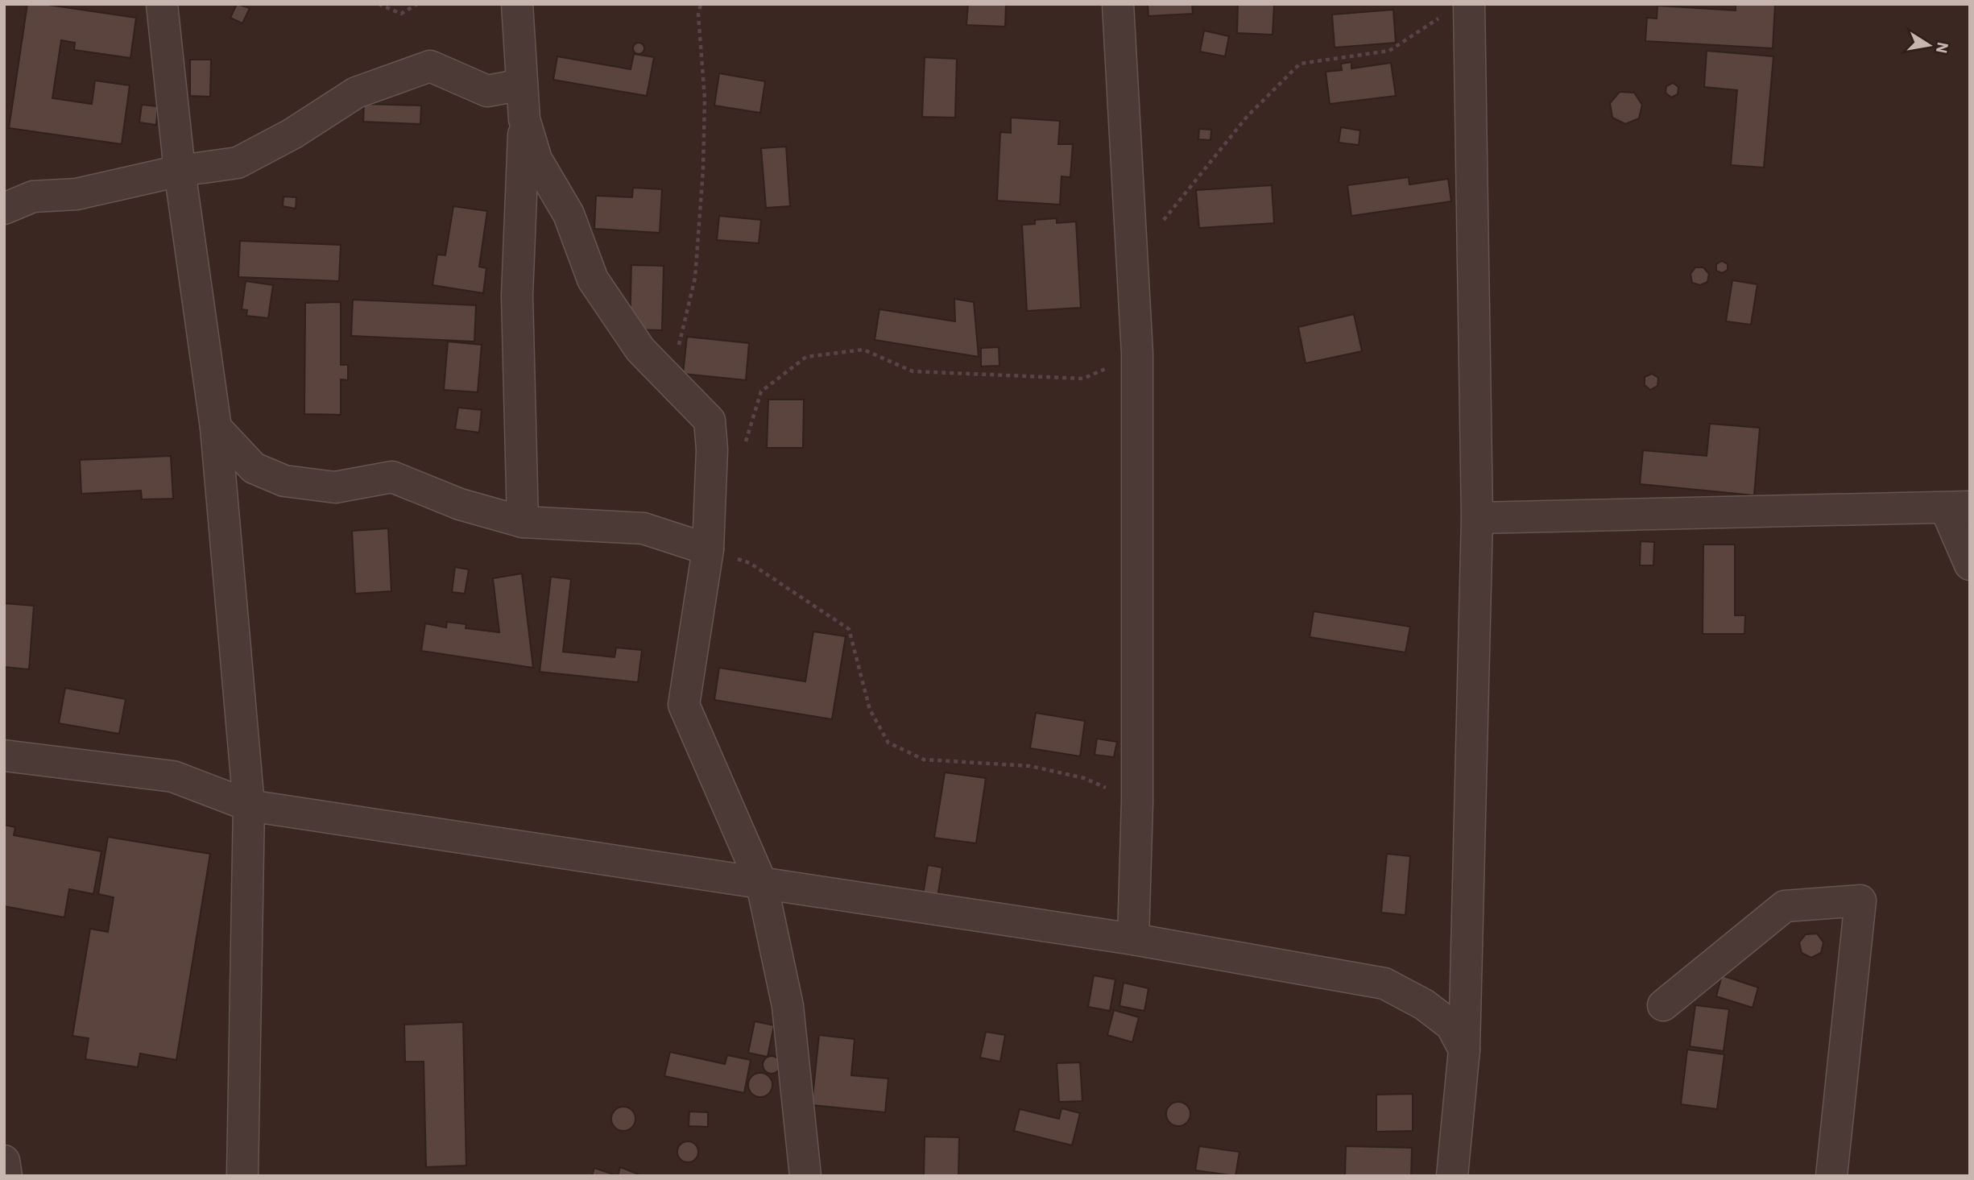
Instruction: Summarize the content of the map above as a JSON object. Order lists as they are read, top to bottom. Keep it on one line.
{"north":"right"}
